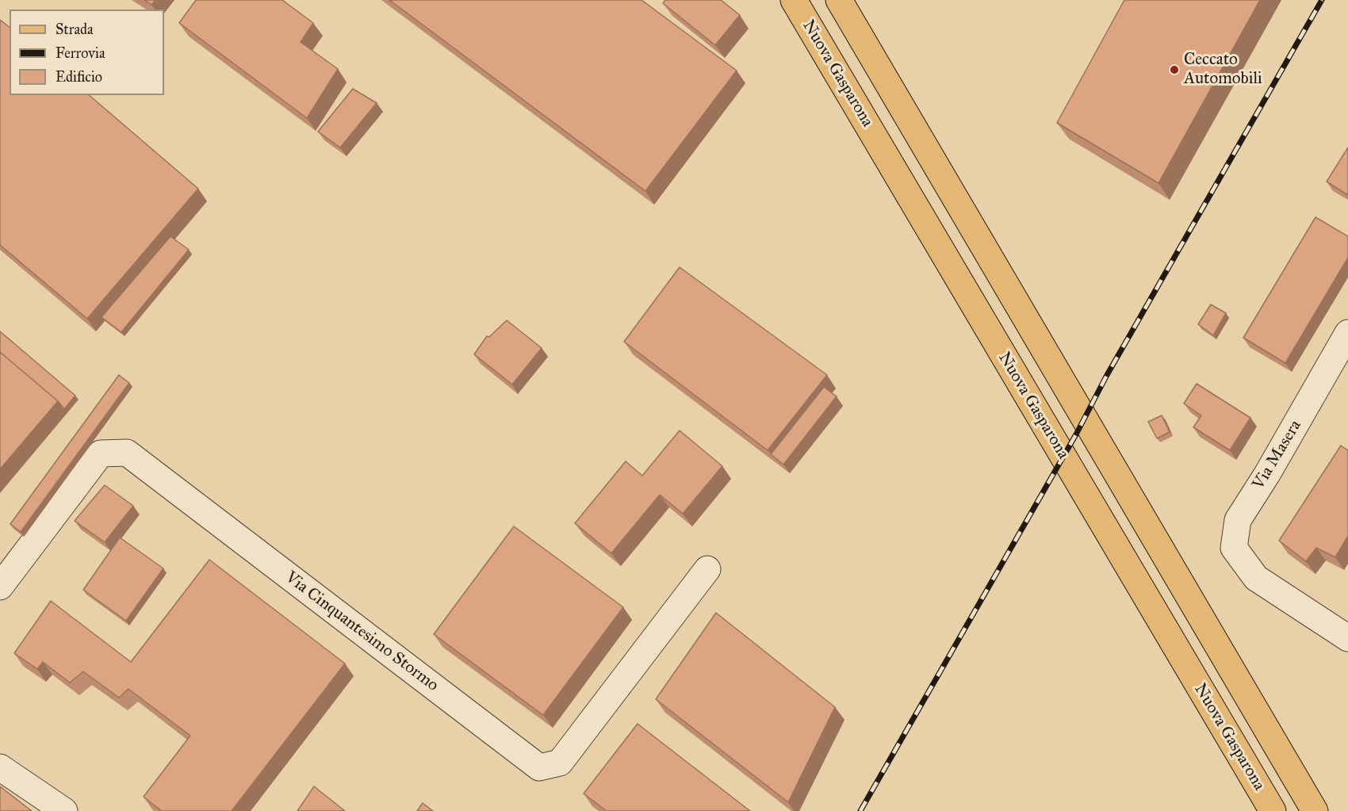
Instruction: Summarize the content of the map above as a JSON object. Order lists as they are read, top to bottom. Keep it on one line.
{"streets":{"main road":["Nuova Gasparona"],"street":["Via Masera","Via Cinquantesimo Stormo"]},"places":["Ceccato Automobili"],"legend":["Strada","Ferrovia","Edificio"]}
